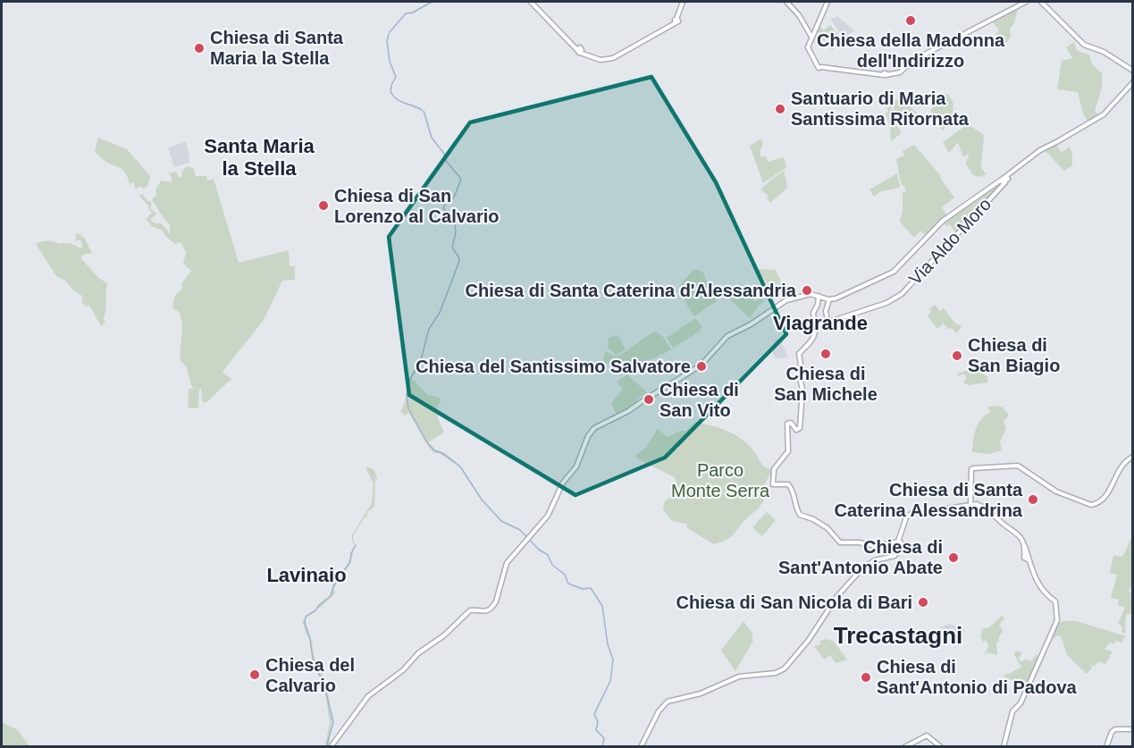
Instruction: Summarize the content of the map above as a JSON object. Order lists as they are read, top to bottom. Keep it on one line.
{"streets":{"main road":["Via Aldo Moro"]},"districts":["Santa Maria la Stella","Viagrande","Lavinaio","Trecastagni"],"parks":["Parco Monte Serra"],"places":["Chiesa della Madonna dell'Indirizzo","Chiesa di Santa Maria la Stella","Santuario di Maria Santissima Ritornata","Chiesa di San Lorenzo al Calvario","Chiesa di Santa Caterina d'Alessandria","Chiesa di San Michele","Chiesa di San Biagio","Chiesa del Santissimo Salvatore","Chiesa di San Vito","Chiesa di Santa Caterina Alessandrina","Chiesa di Sant'Antonio Abate","Chiesa di San Nicola di Bari","Chiesa del Calvario","Chiesa di Sant'Antonio di Padova"]}
